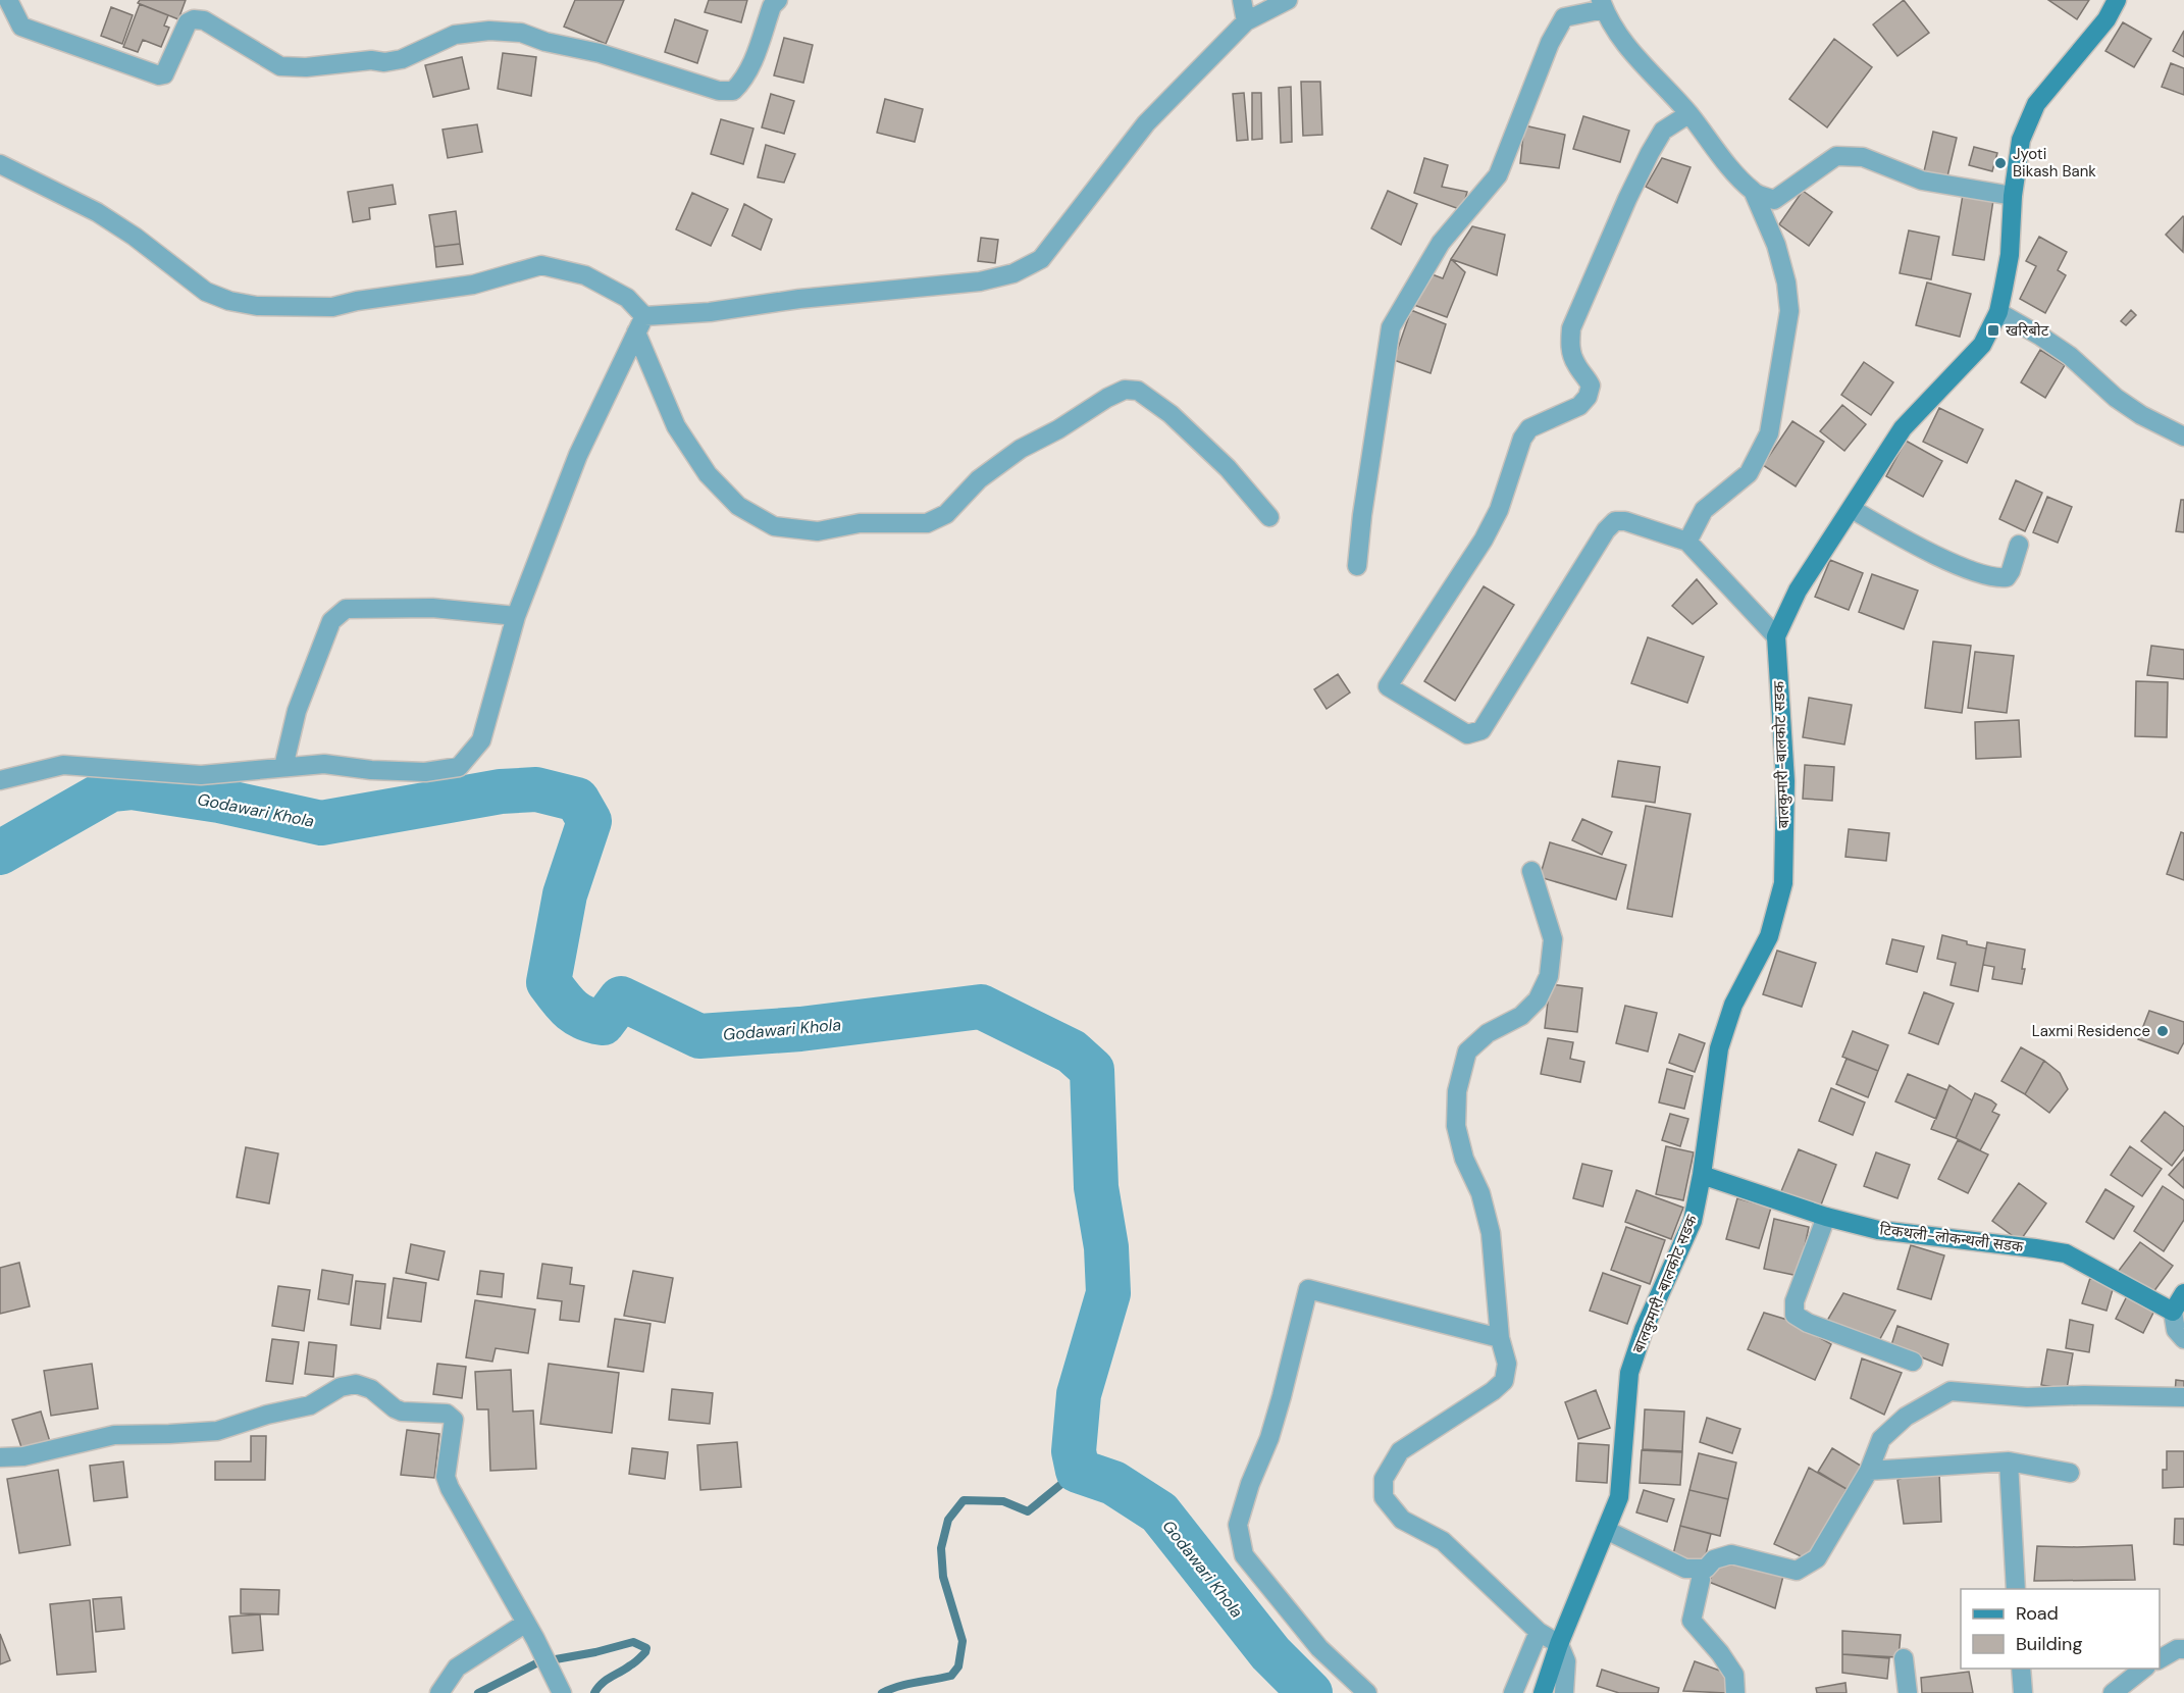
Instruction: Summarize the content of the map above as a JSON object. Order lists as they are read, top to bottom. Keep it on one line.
{"streets":{"street":["बालकुमारी-बालकोट सडक","टिकथली-लोकन्थली सडक"]},"crossings":[["बालकुमारी-बालकोट सडक","टिकथली-लोकन्थली सडक"]],"water":["Godawari Khola"],"places":{"other":["Jyoti Bikash Bank","Laxmi Residence"],"transit":["खरिबोट"]},"legend":["Road","Building"]}
